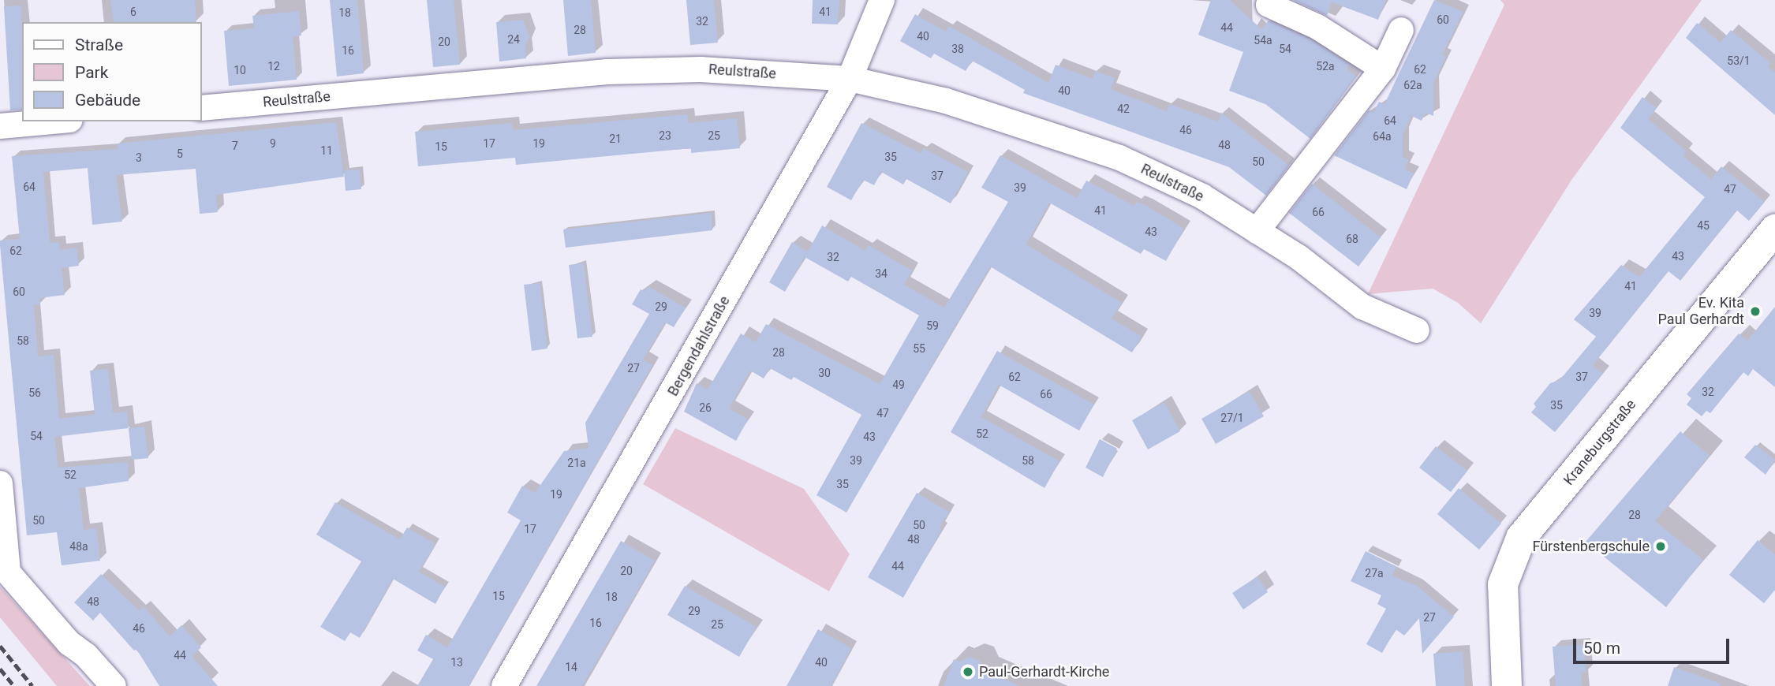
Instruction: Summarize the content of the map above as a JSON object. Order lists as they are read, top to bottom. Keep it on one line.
{"streets":{"street":["Reulstraße","Bergendahlstraße","Kraneburgstraße"]},"crossings":[["Reulstraße","Bergendahlstraße"]],"places":["Ev. Kita Paul Gerhardt","Fürstenbergschule","Paul-Gerhardt-Kirche"],"house_numbers":["6","41","18","60","32","44","28","40","24","54a","20","38","54","16","53/1","12","52a","62","10","62a","40","42","64","46","23","25","64a","21","9","17","19","48","7","15","11","5","35","3","50","37","64","39","47","41","66","45","43","68","62","43","32","34","41","60","29","39","59","58","55","28","27","30","62","37","49","32","56","66","35","26","47","27/1","52","54","43","39","58","21a","52","35","19","28","50","50","17","48","48a","44","20","27a","15","18","48","29","27","16","25","46","44","13","40","14"],"legend":["Straße","Park","Gebäude"],"scale_bar":"50 m"}
